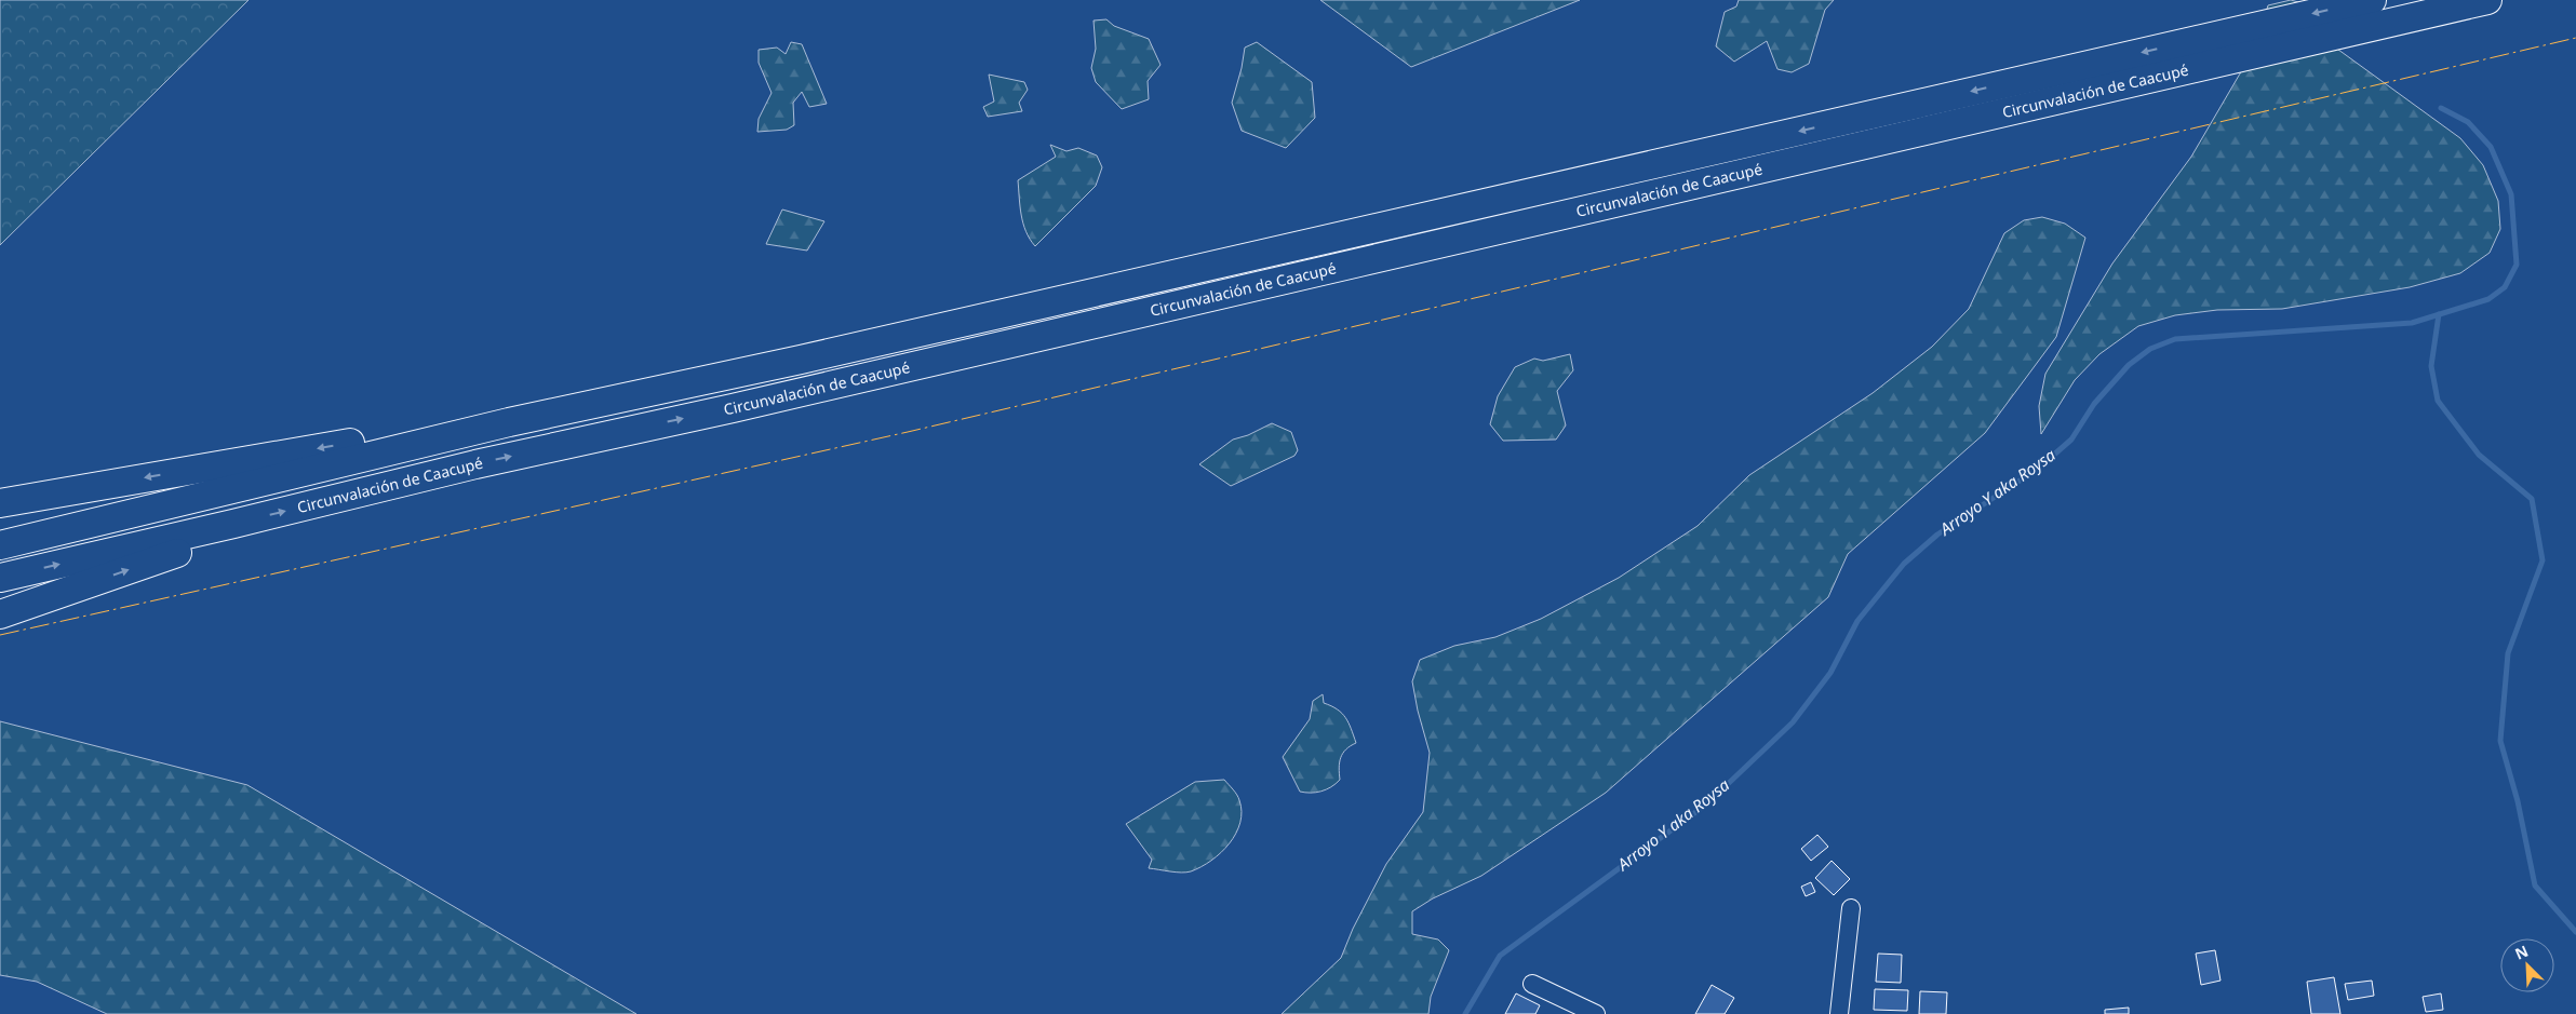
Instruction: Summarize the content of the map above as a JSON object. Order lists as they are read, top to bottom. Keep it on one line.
{"streets":{"highway":["Circunvalación de Caacupé"]},"water":["Arroyo Y aka Roysa"],"north":"top left"}
